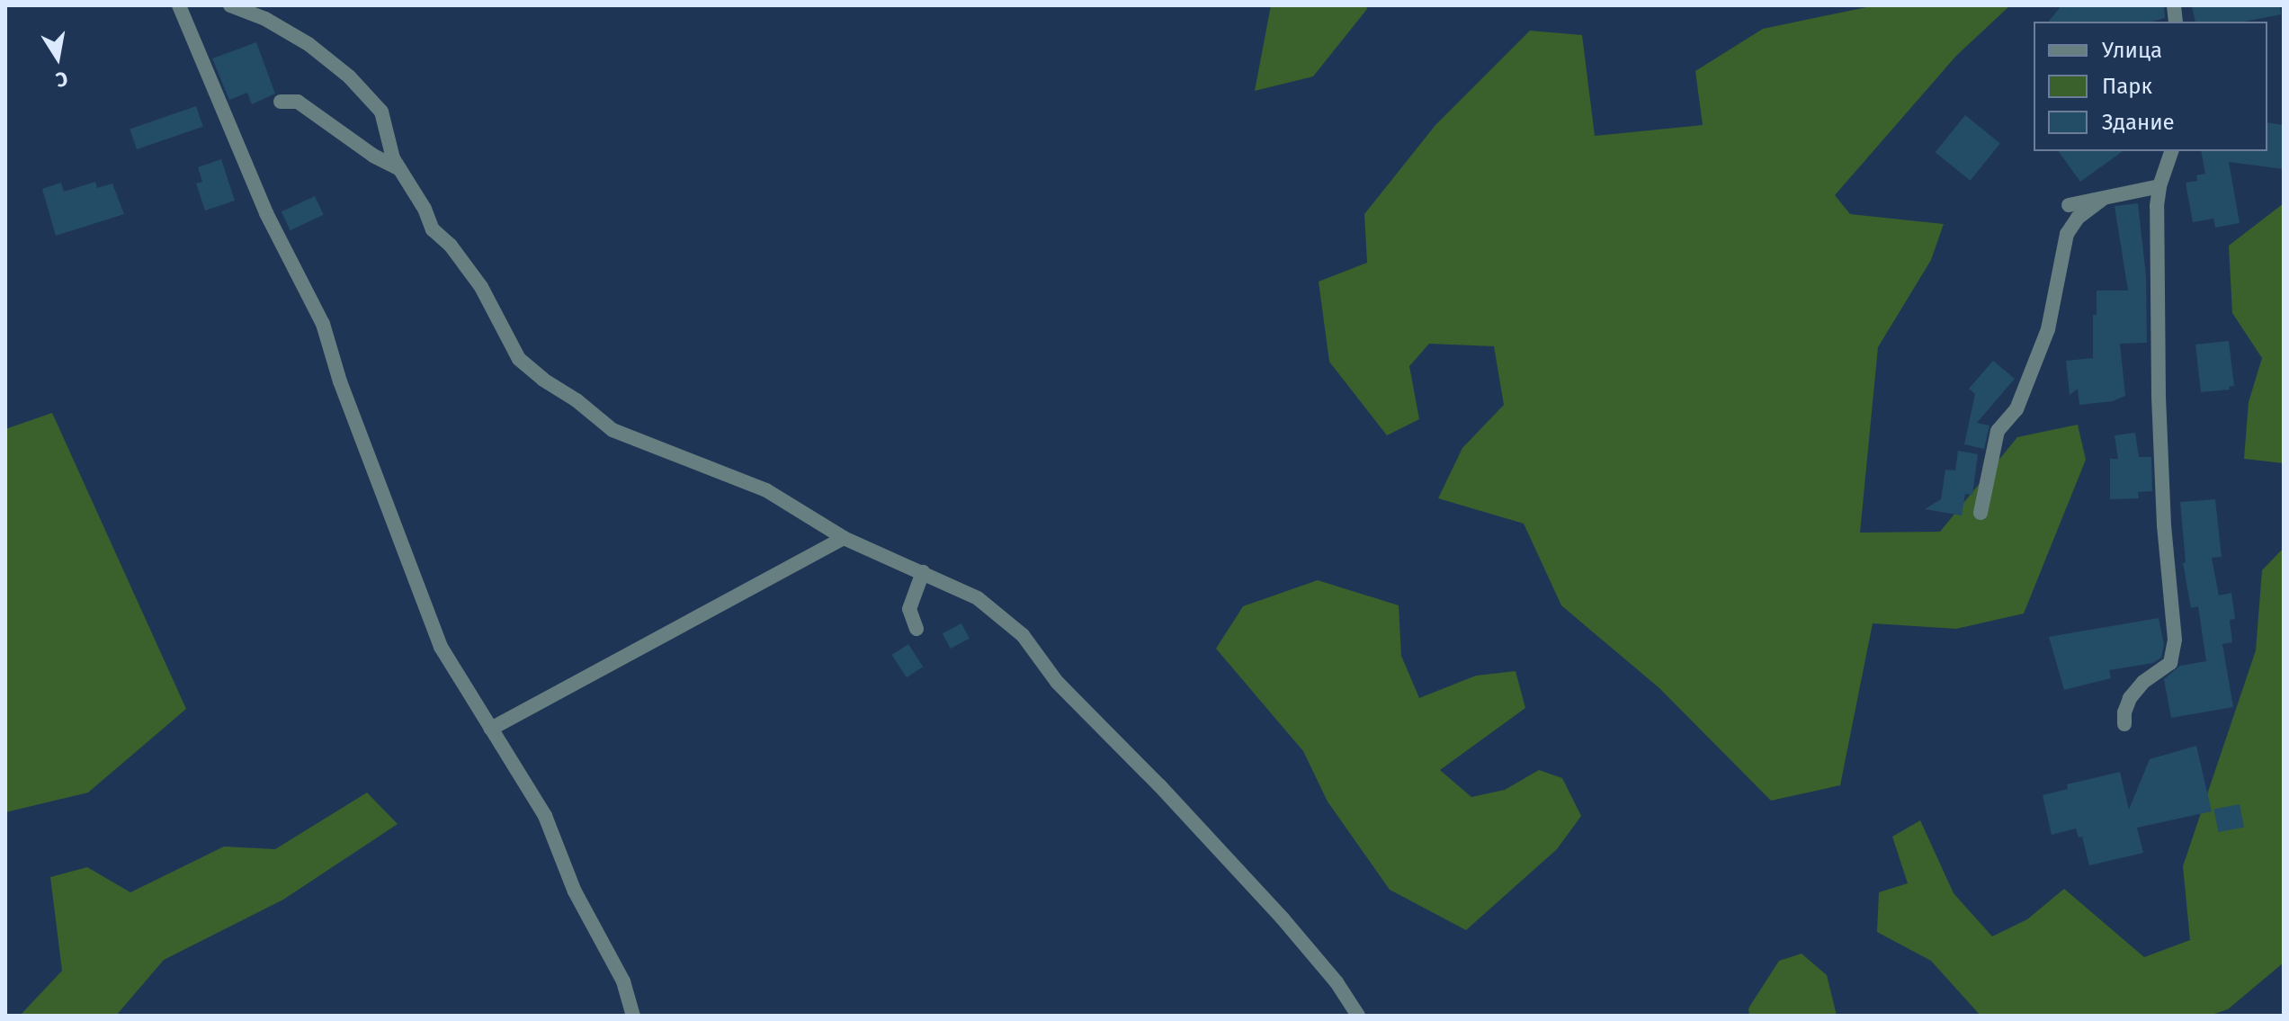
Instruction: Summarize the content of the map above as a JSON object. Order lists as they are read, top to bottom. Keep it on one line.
{"legend":["Улица","Парк","Здание"],"north":"bottom"}
